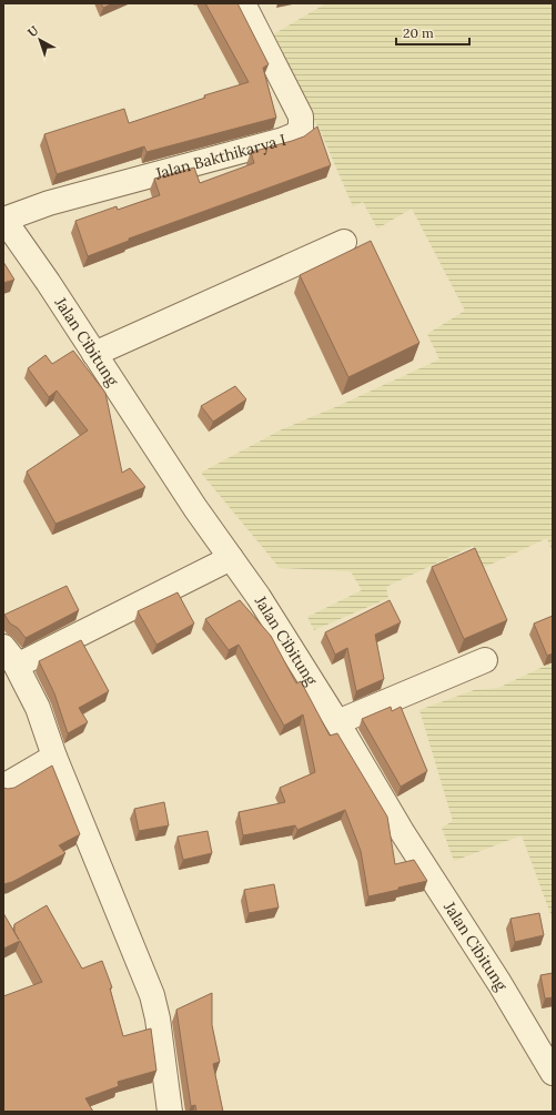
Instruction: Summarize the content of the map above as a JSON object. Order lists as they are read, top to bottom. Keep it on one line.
{"streets":{"street":["Jalan Bakthikarya I","Jalan Cibitung"]},"crossings":[["Jalan Bakthikarya I","Jalan Cibitung"]],"scale_bar":"20 m","north":"top left"}
